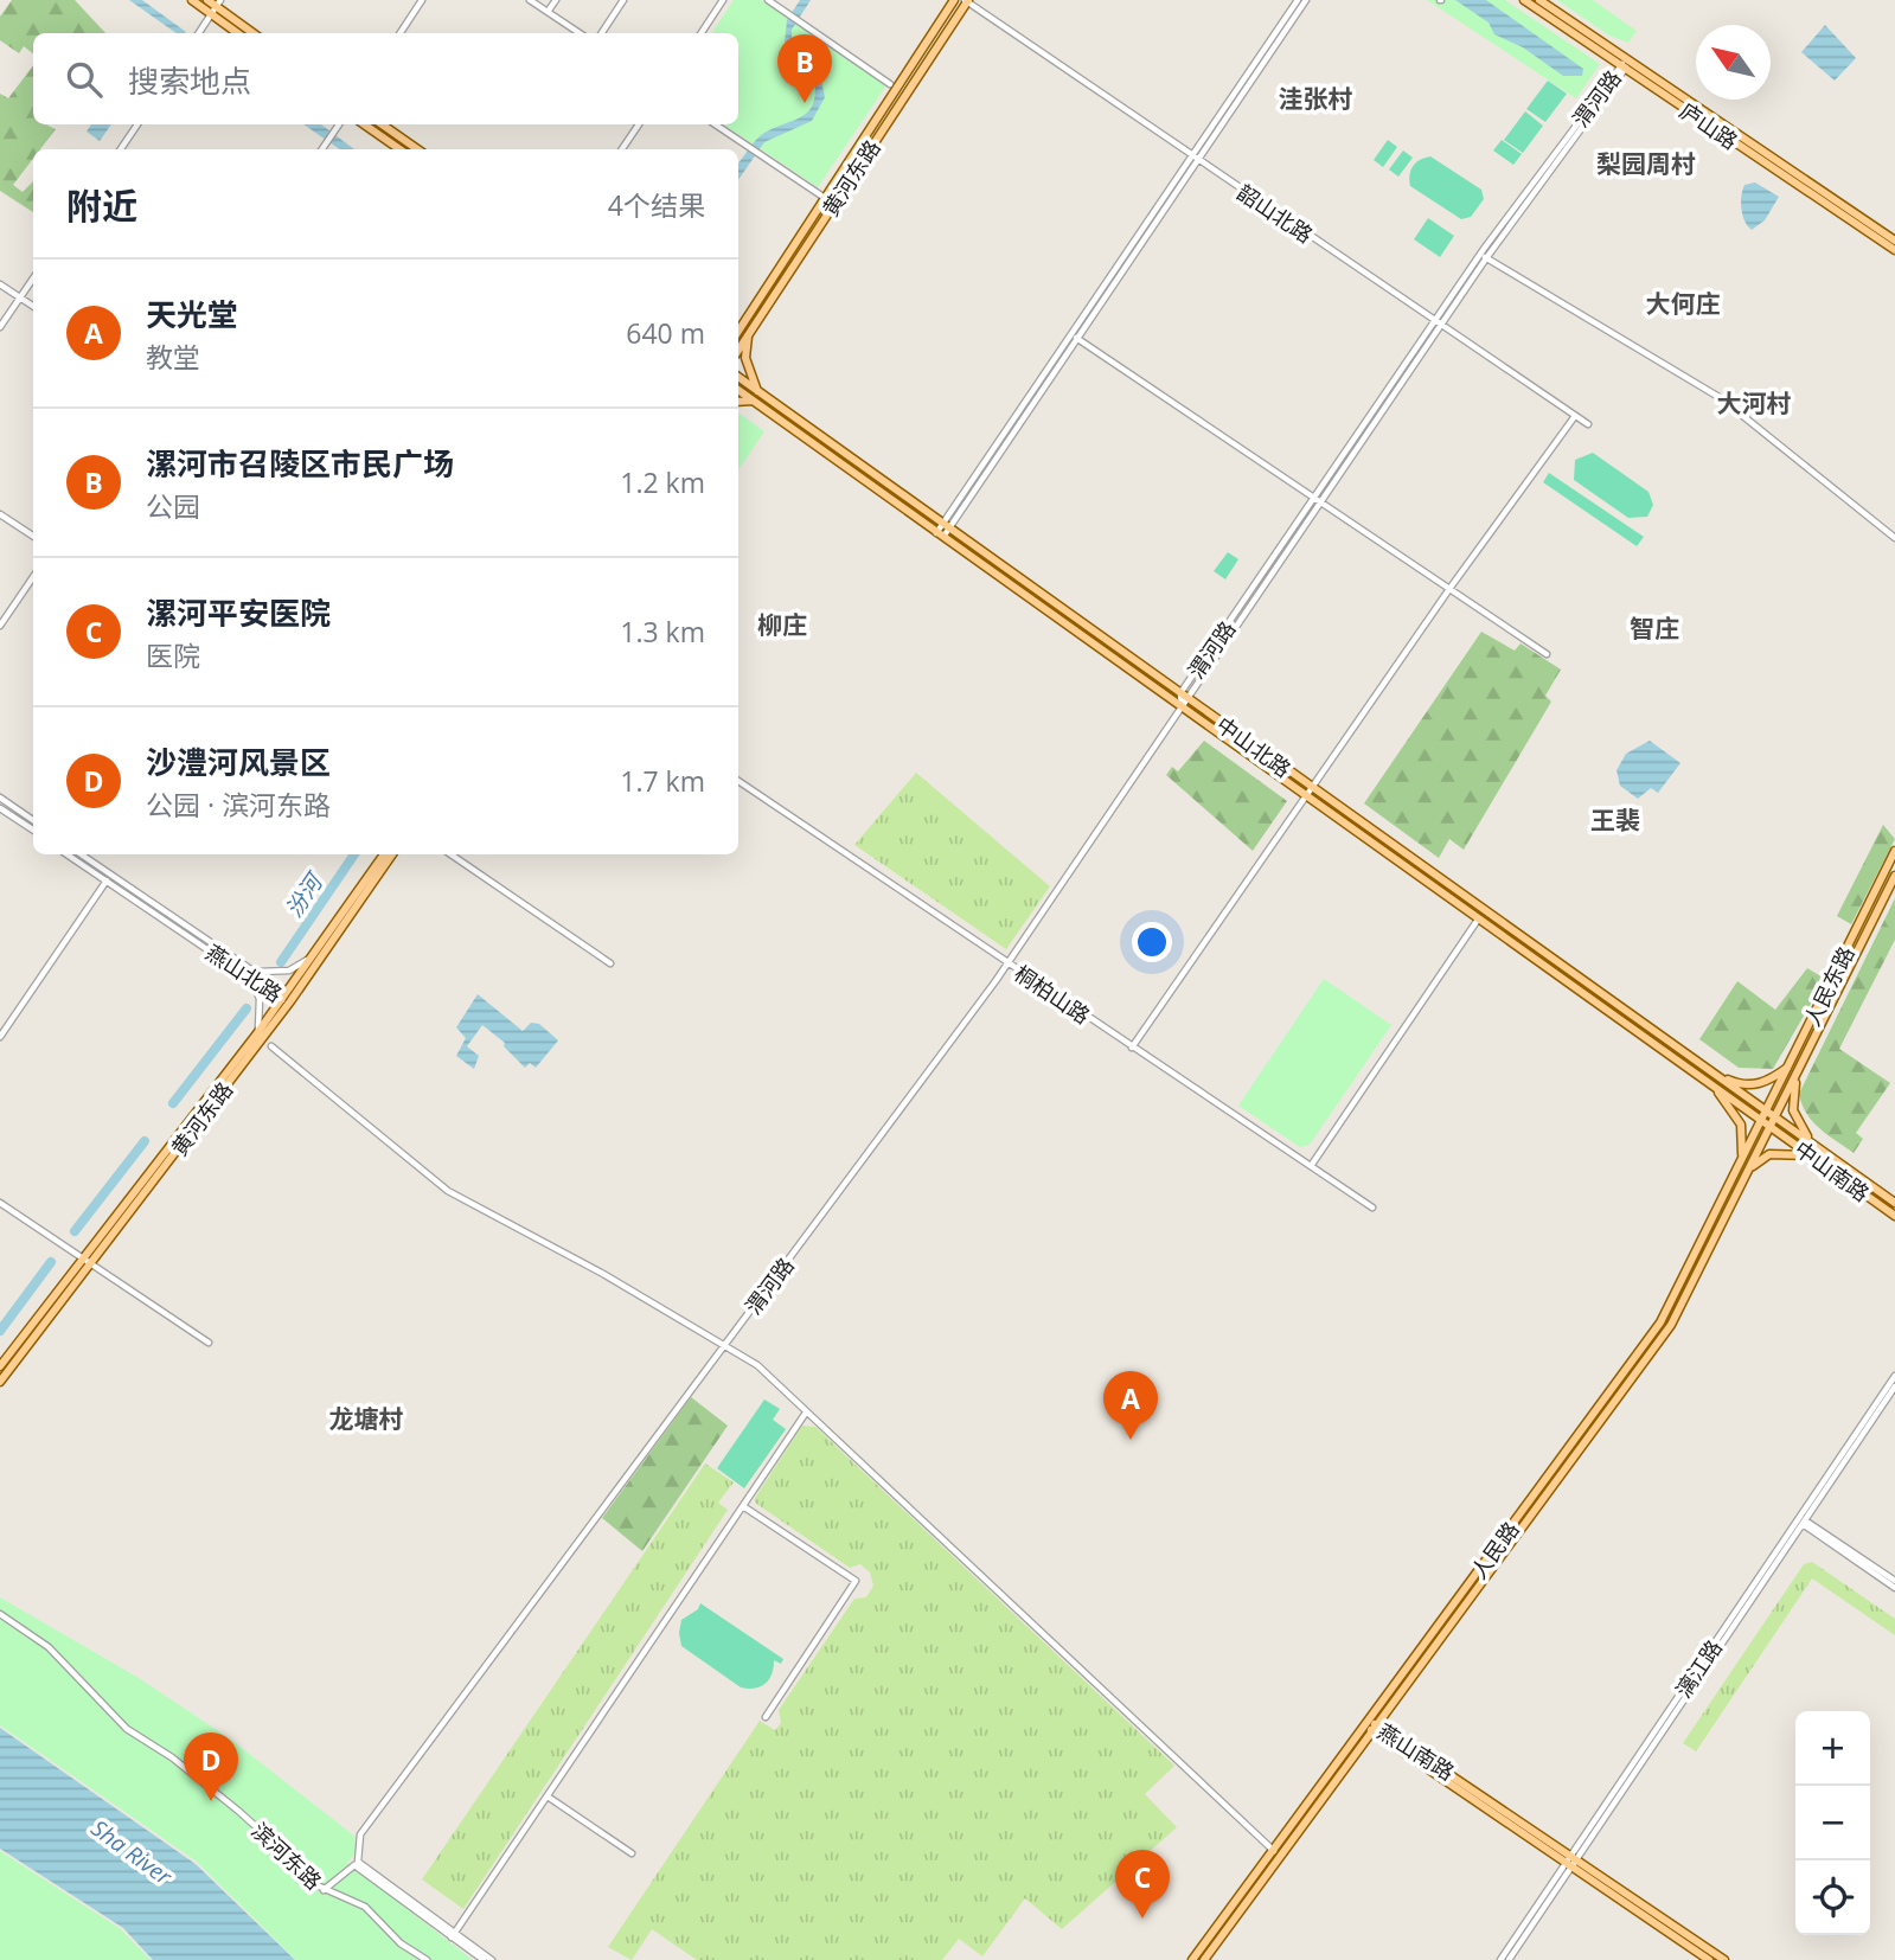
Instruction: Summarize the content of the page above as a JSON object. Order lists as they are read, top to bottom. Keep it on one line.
{"streets":{"main road":["庐山路","黄河东路","中山北路","人民东路","中山南路","人民路","燕山南路"],"street":["渭河路","韶山北路","燕山北路","桐柏山路","漓江路","滨河东路"]},"crossings":[["渭河路","庐山路"],["渭河路","韶山北路"],["渭河路","中山北路"],["渭河路","桐柏山路"],["黄河东路","韶山北路"],["黄河东路","燕山北路"],["中山北路","人民东路"],["中山北路","中山南路"],["中山北路","人民路"],["人民东路","中山南路"],["人民东路","人民路"],["中山南路","人民路"],["人民路","燕山南路"],["漓江路","燕山南路"]],"districts":["洼张村","梨园周村","大何庄","大河村","柳庄","智庄","王裴","龙塘村"],"water":["汾河","Sha River"],"north":"top left","page":{"search":"搜索地点","pins":["B","A","D","C"],"heading":["附近","4个结果"],"list":[{"mark":"A","name":"天光堂","note":"教堂","value":"640 m"},{"mark":"B","name":"漯河市召陵区市民广场","note":"公园","value":"1.2 km"},{"mark":"C","name":"漯河平安医院","note":"医院","value":"1.3 km"},{"mark":"D","name":"沙澧河风景区","note":"公园 · 滨河东路","value":"1.7 km"}],"map_buttons":["+","−"]}}
